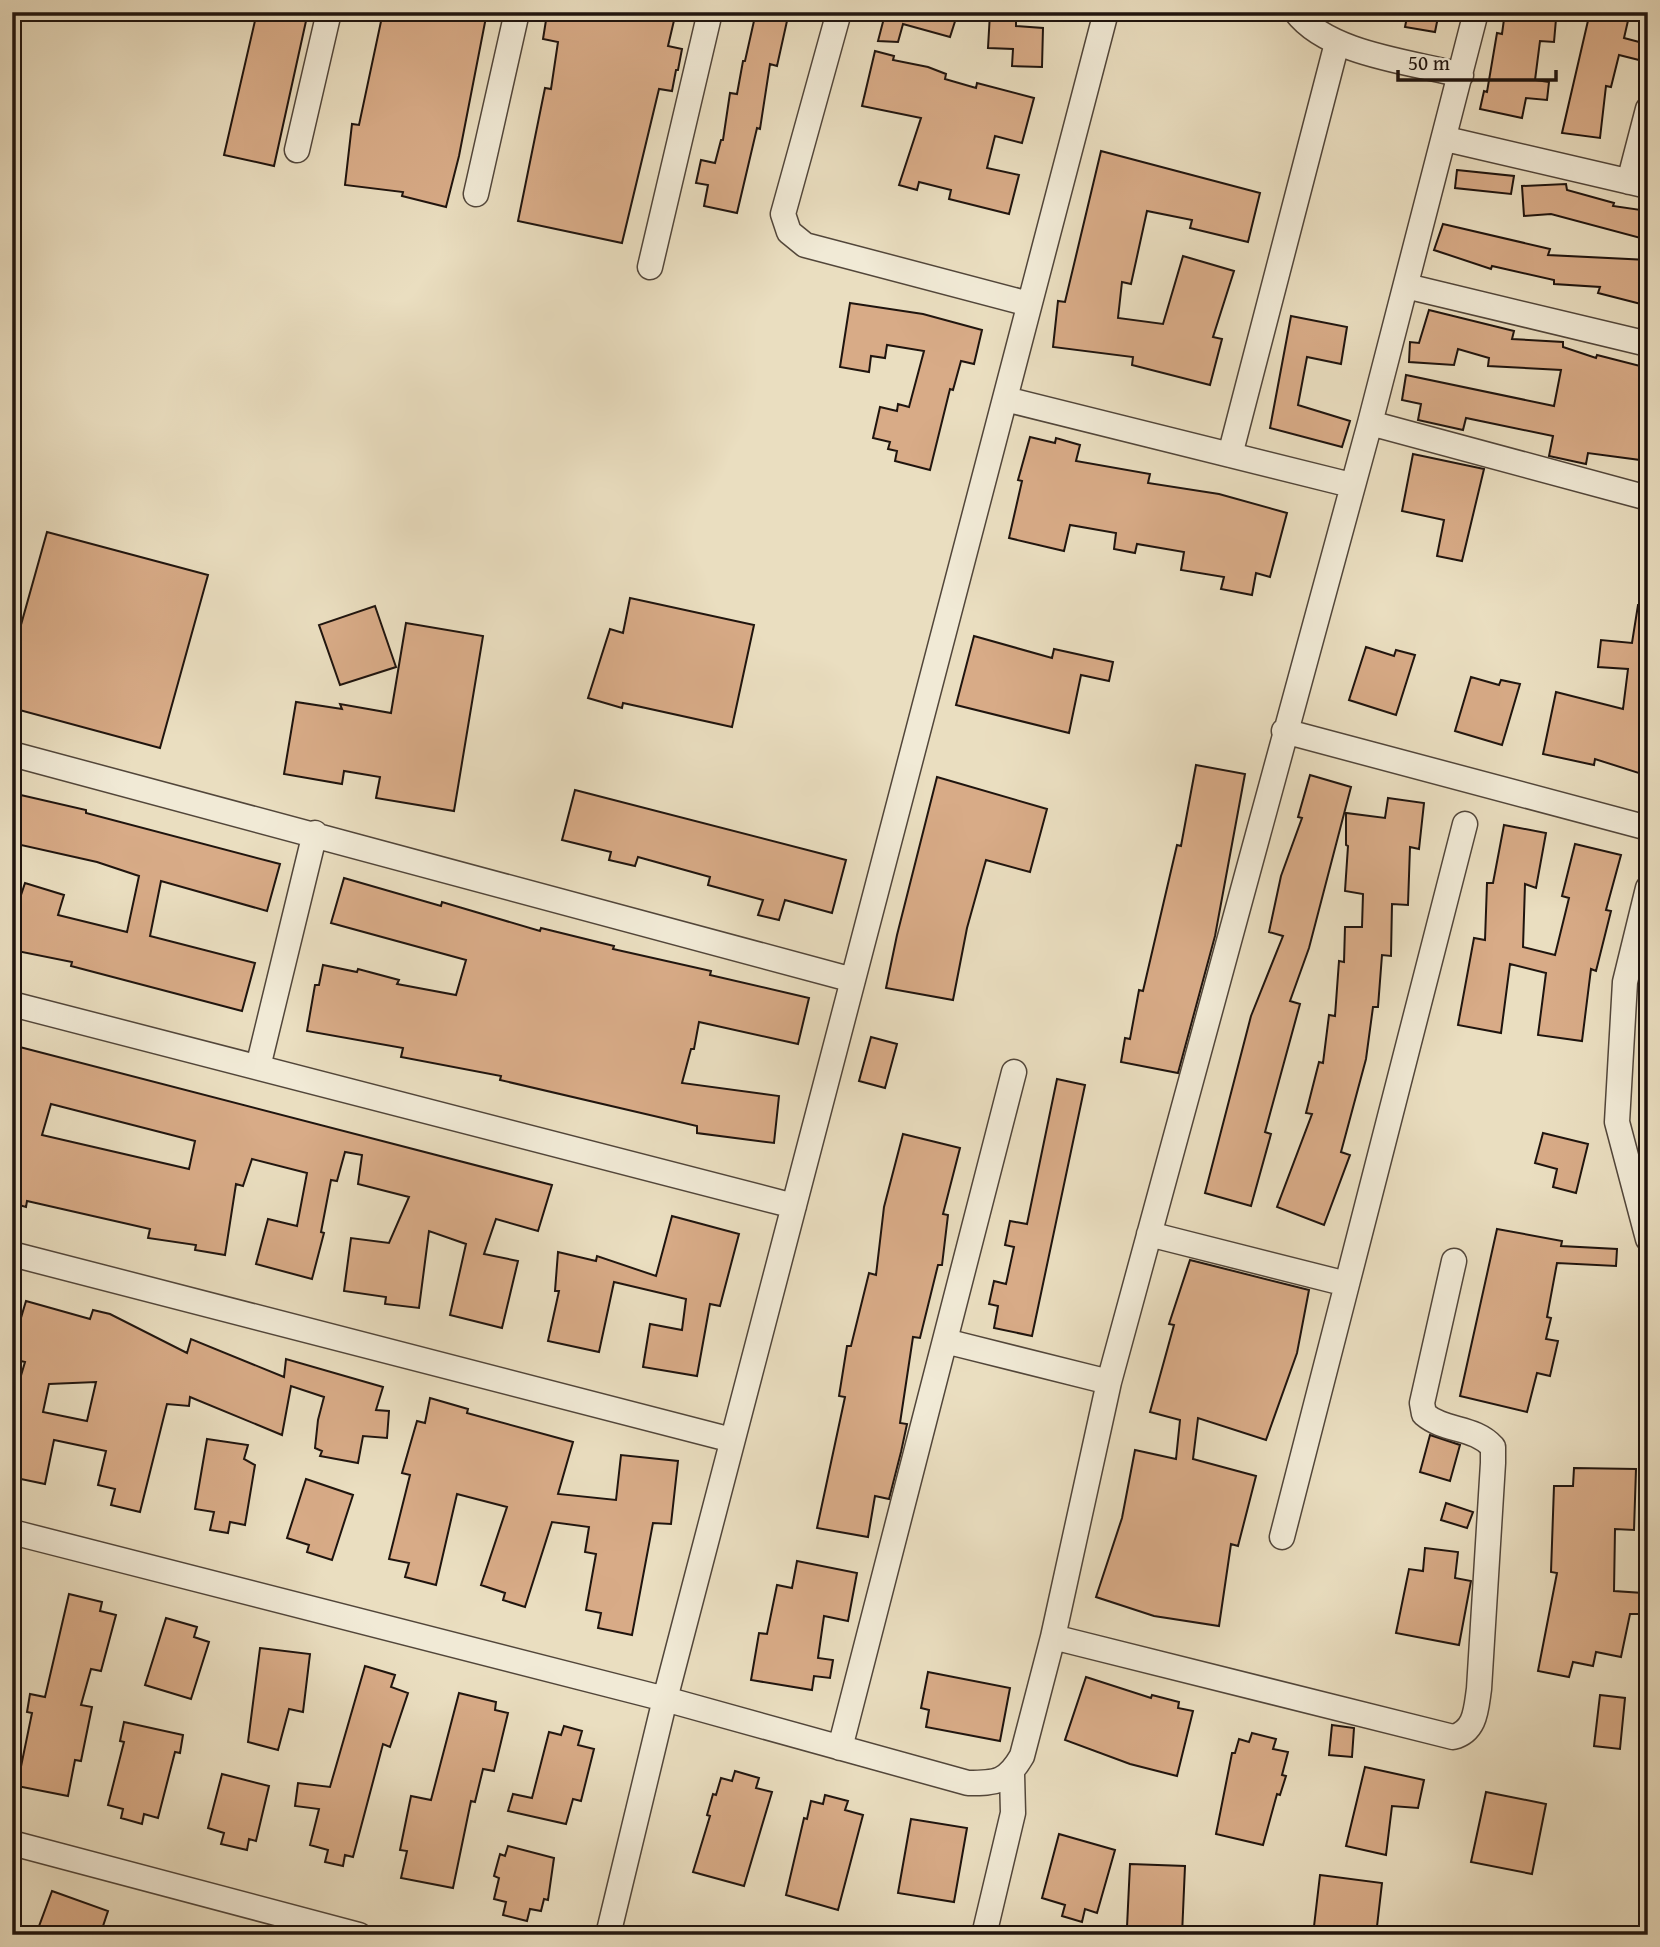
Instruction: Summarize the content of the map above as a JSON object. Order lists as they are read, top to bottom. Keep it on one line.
{"scale_bar":"50 m"}
